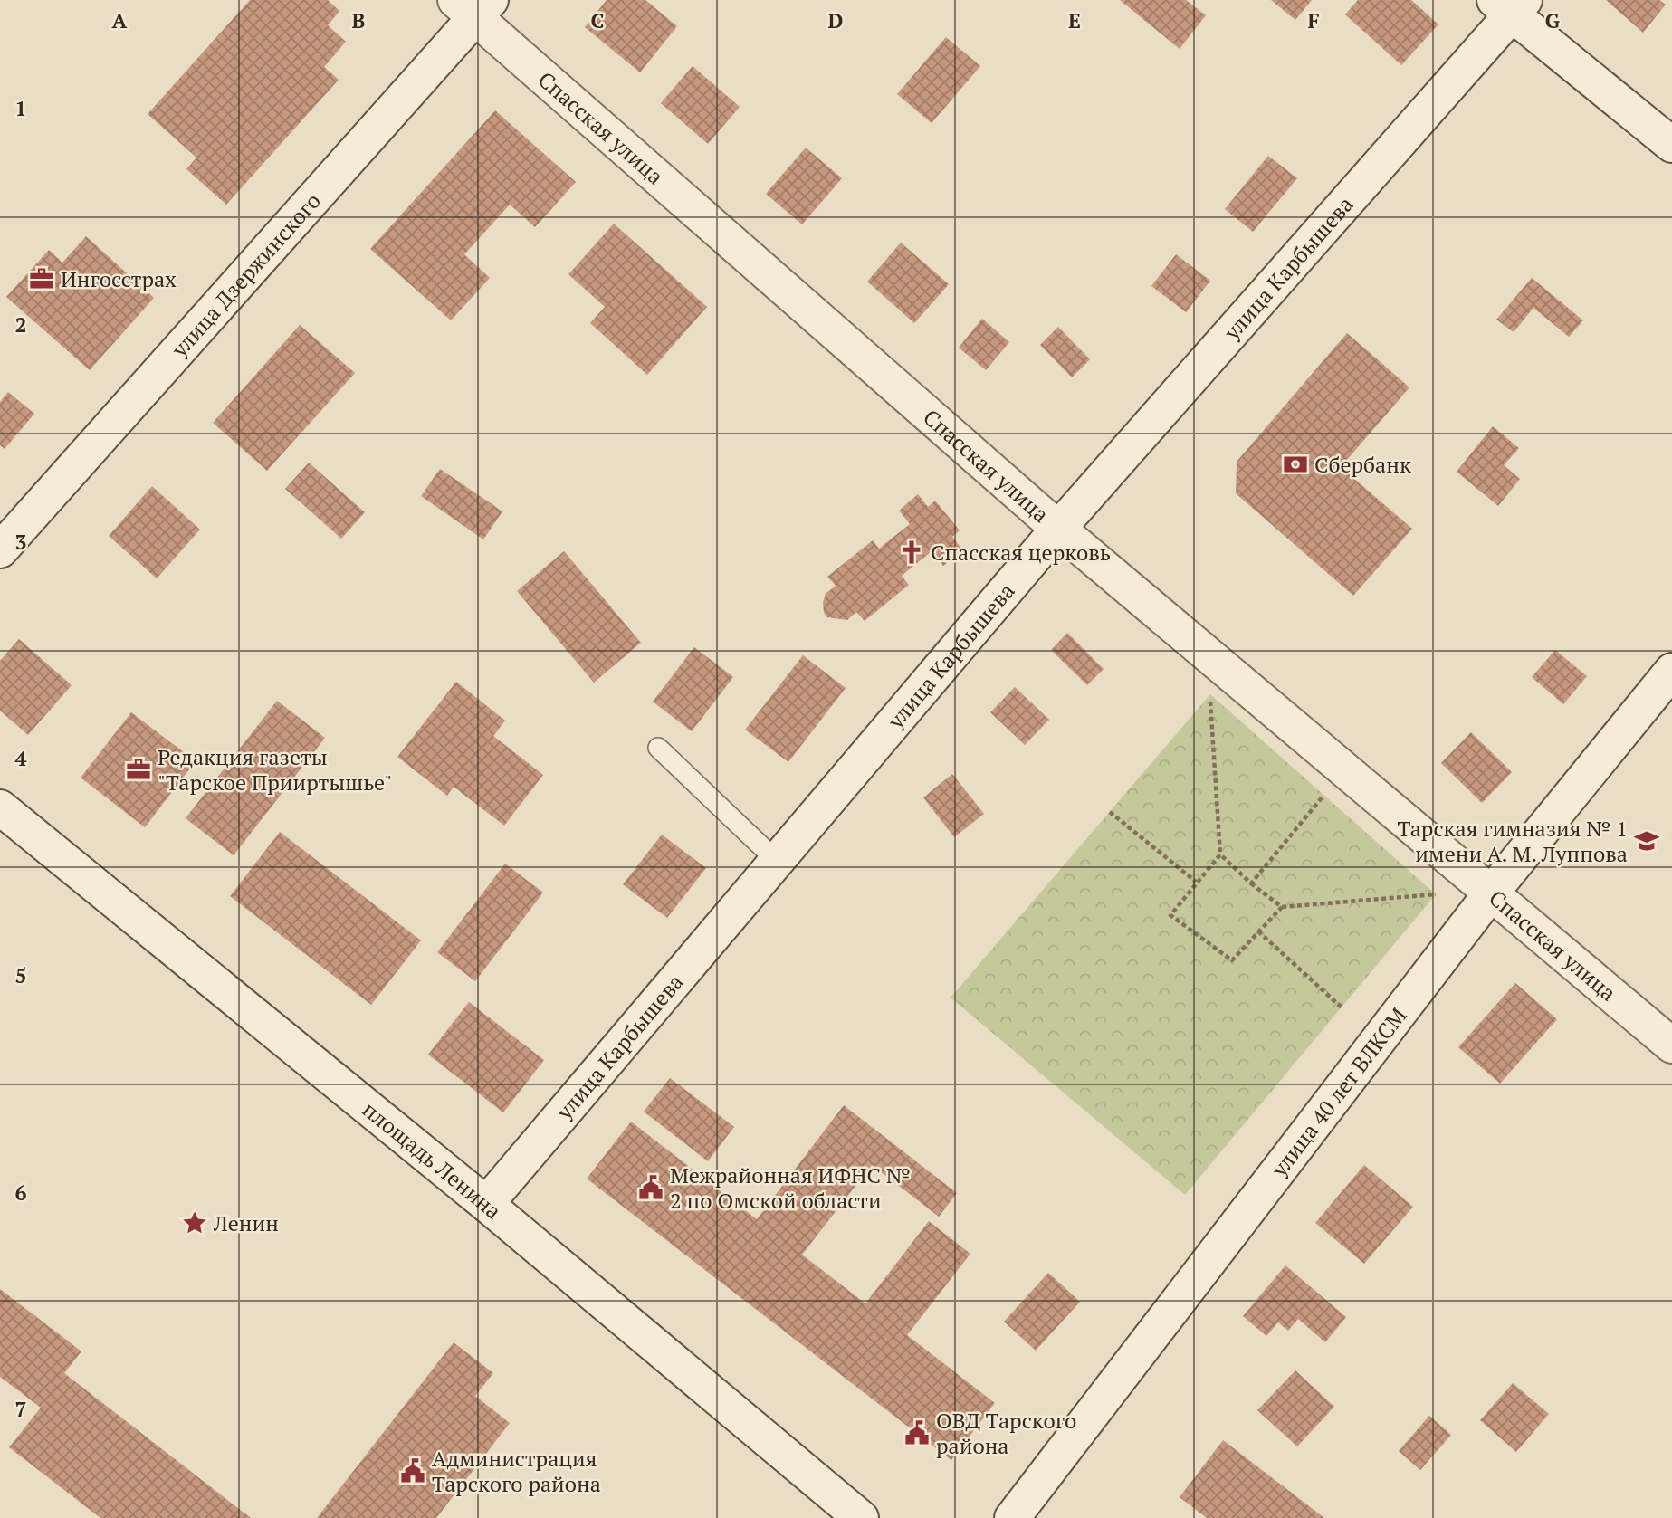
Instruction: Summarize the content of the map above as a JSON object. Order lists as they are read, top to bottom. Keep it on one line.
{"streets":{"street":["Спасская улица","улица Карбышева","улица Дзержинского","улица 40 лет ВЛКСМ","площадь Ленина"]},"crossings":[["Спасская улица","улица Карбышева"],["Спасская улица","улица Дзержинского"],["Спасская улица","улица 40 лет ВЛКСМ"],["улица Карбышева","площадь Ленина"]],"places":{"office":["Ингосстрах","Редакция газеты \"Тарское Прииртышье\""],"bank":["Сбербанк"],"church":["Спасская церковь"],"school or university":["Тарская гимназия № 1 имени А. М. Луппова"],"public building":["Межрайонная ИФНС № 2 по Омской области","ОВД Тарского района","Администрация Тарского района"],"place":["Ленин"]},"grid":{"columns":["A","B","C","D","E","F","G"],"rows":["1","2","3","4","5","6","7"]}}
